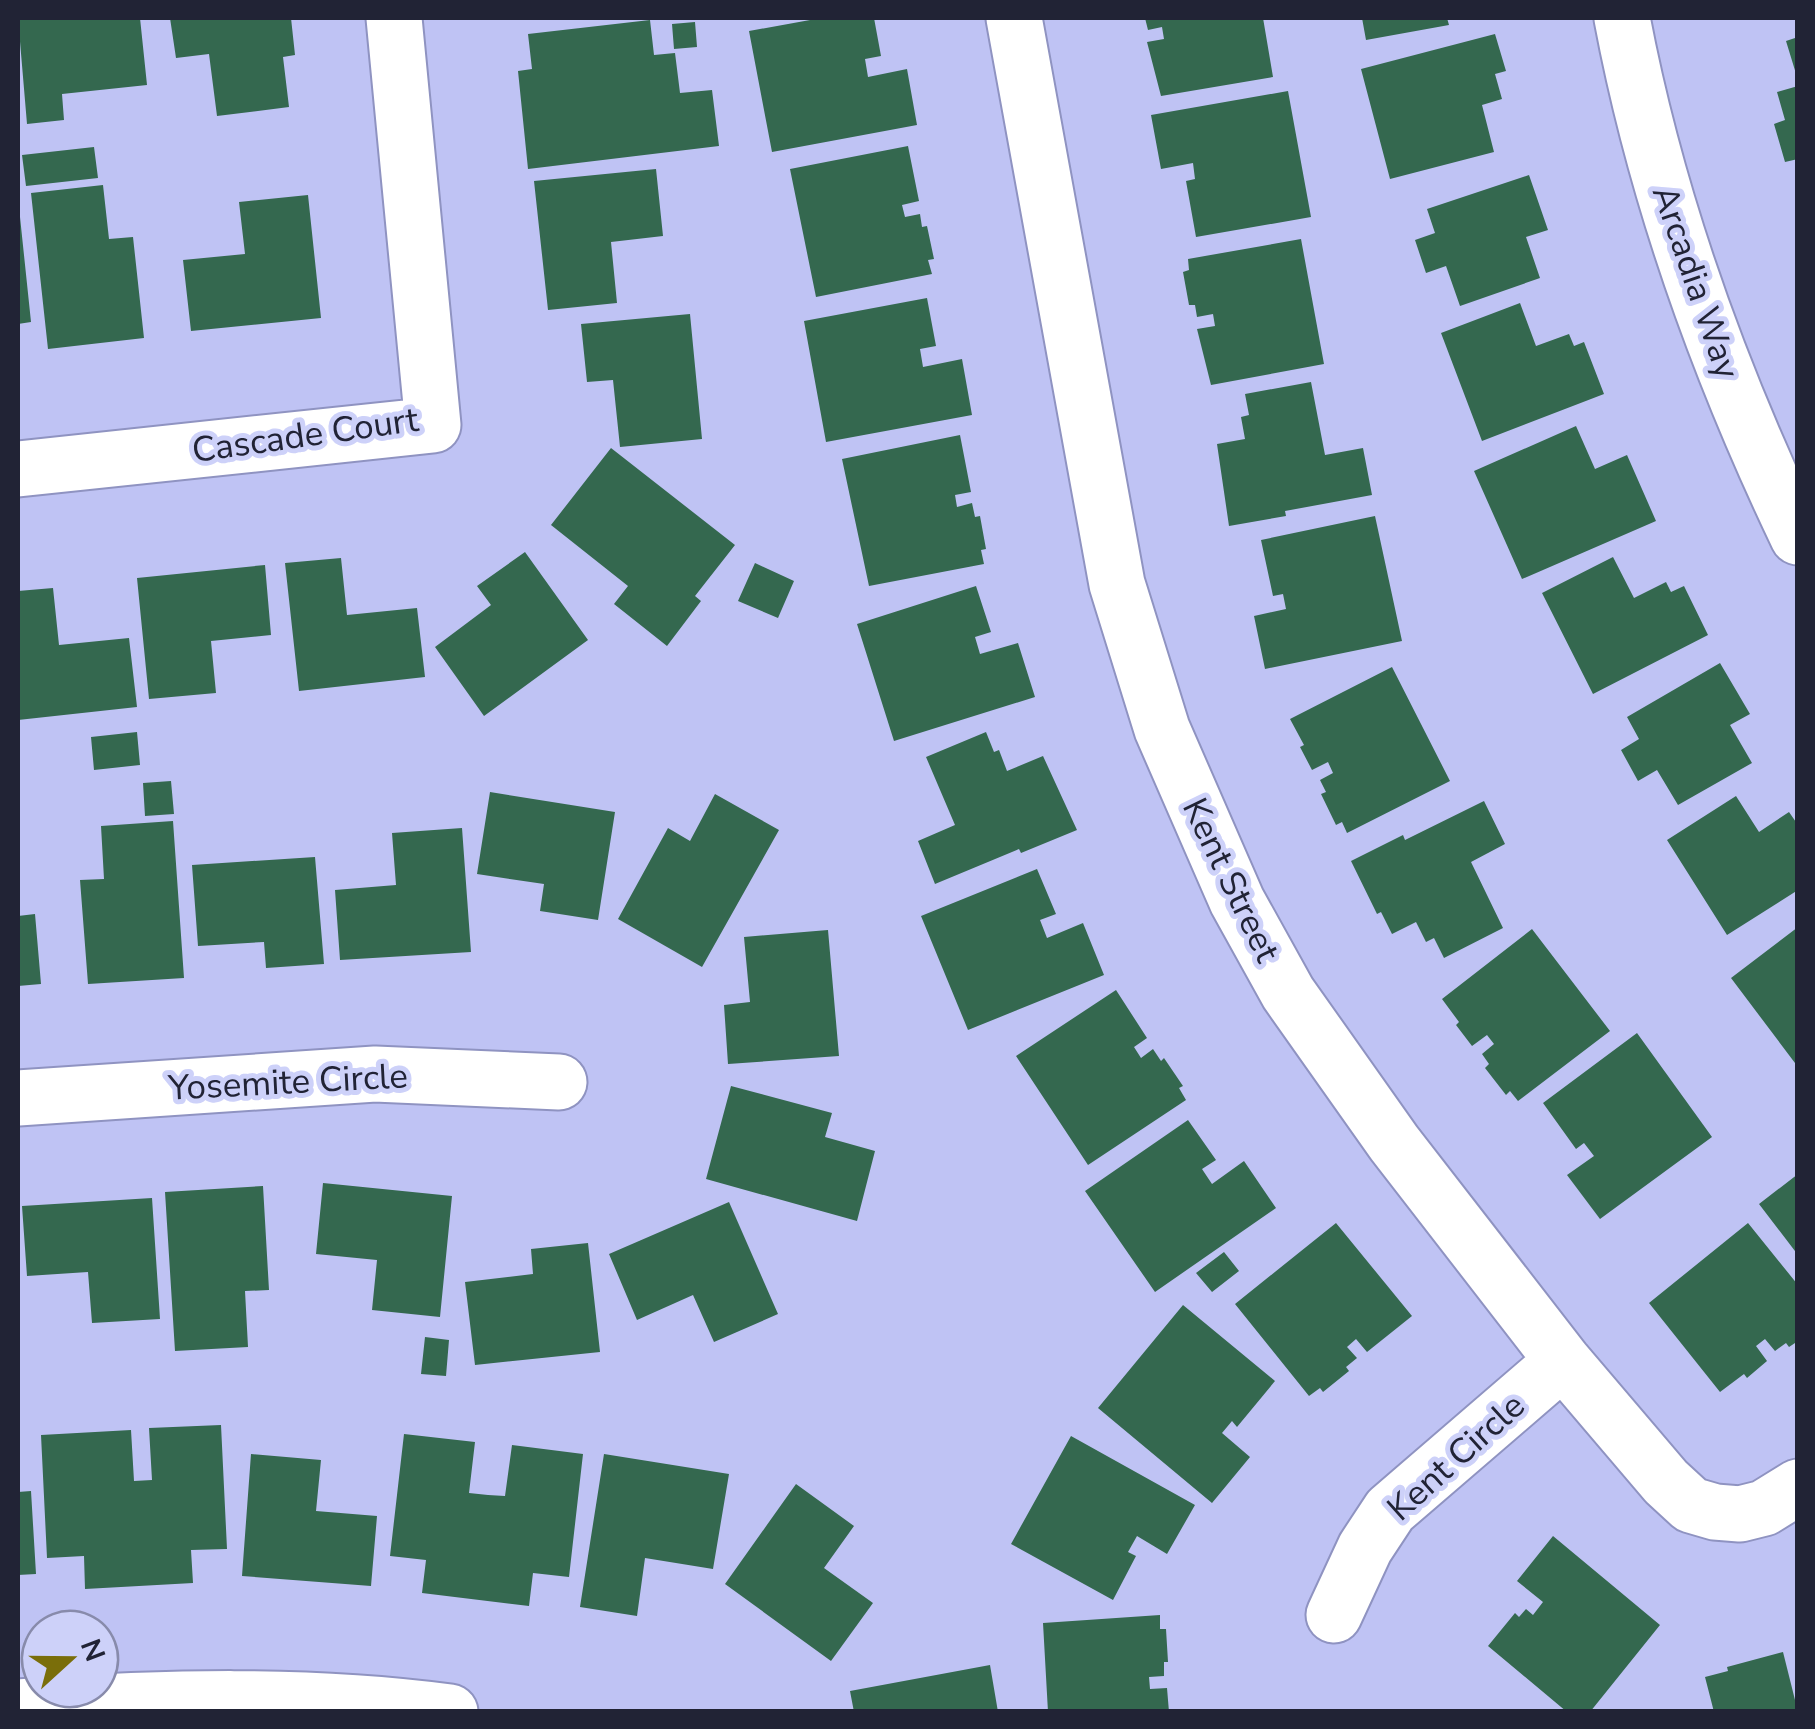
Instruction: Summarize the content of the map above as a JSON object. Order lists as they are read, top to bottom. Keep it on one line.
{"streets":{"street":["Arcadia Way","Cascade Court","Kent Street","Yosemite Circle","Kent Circle"]},"crossings":[["Kent Street","Kent Circle"]],"north":"right"}
